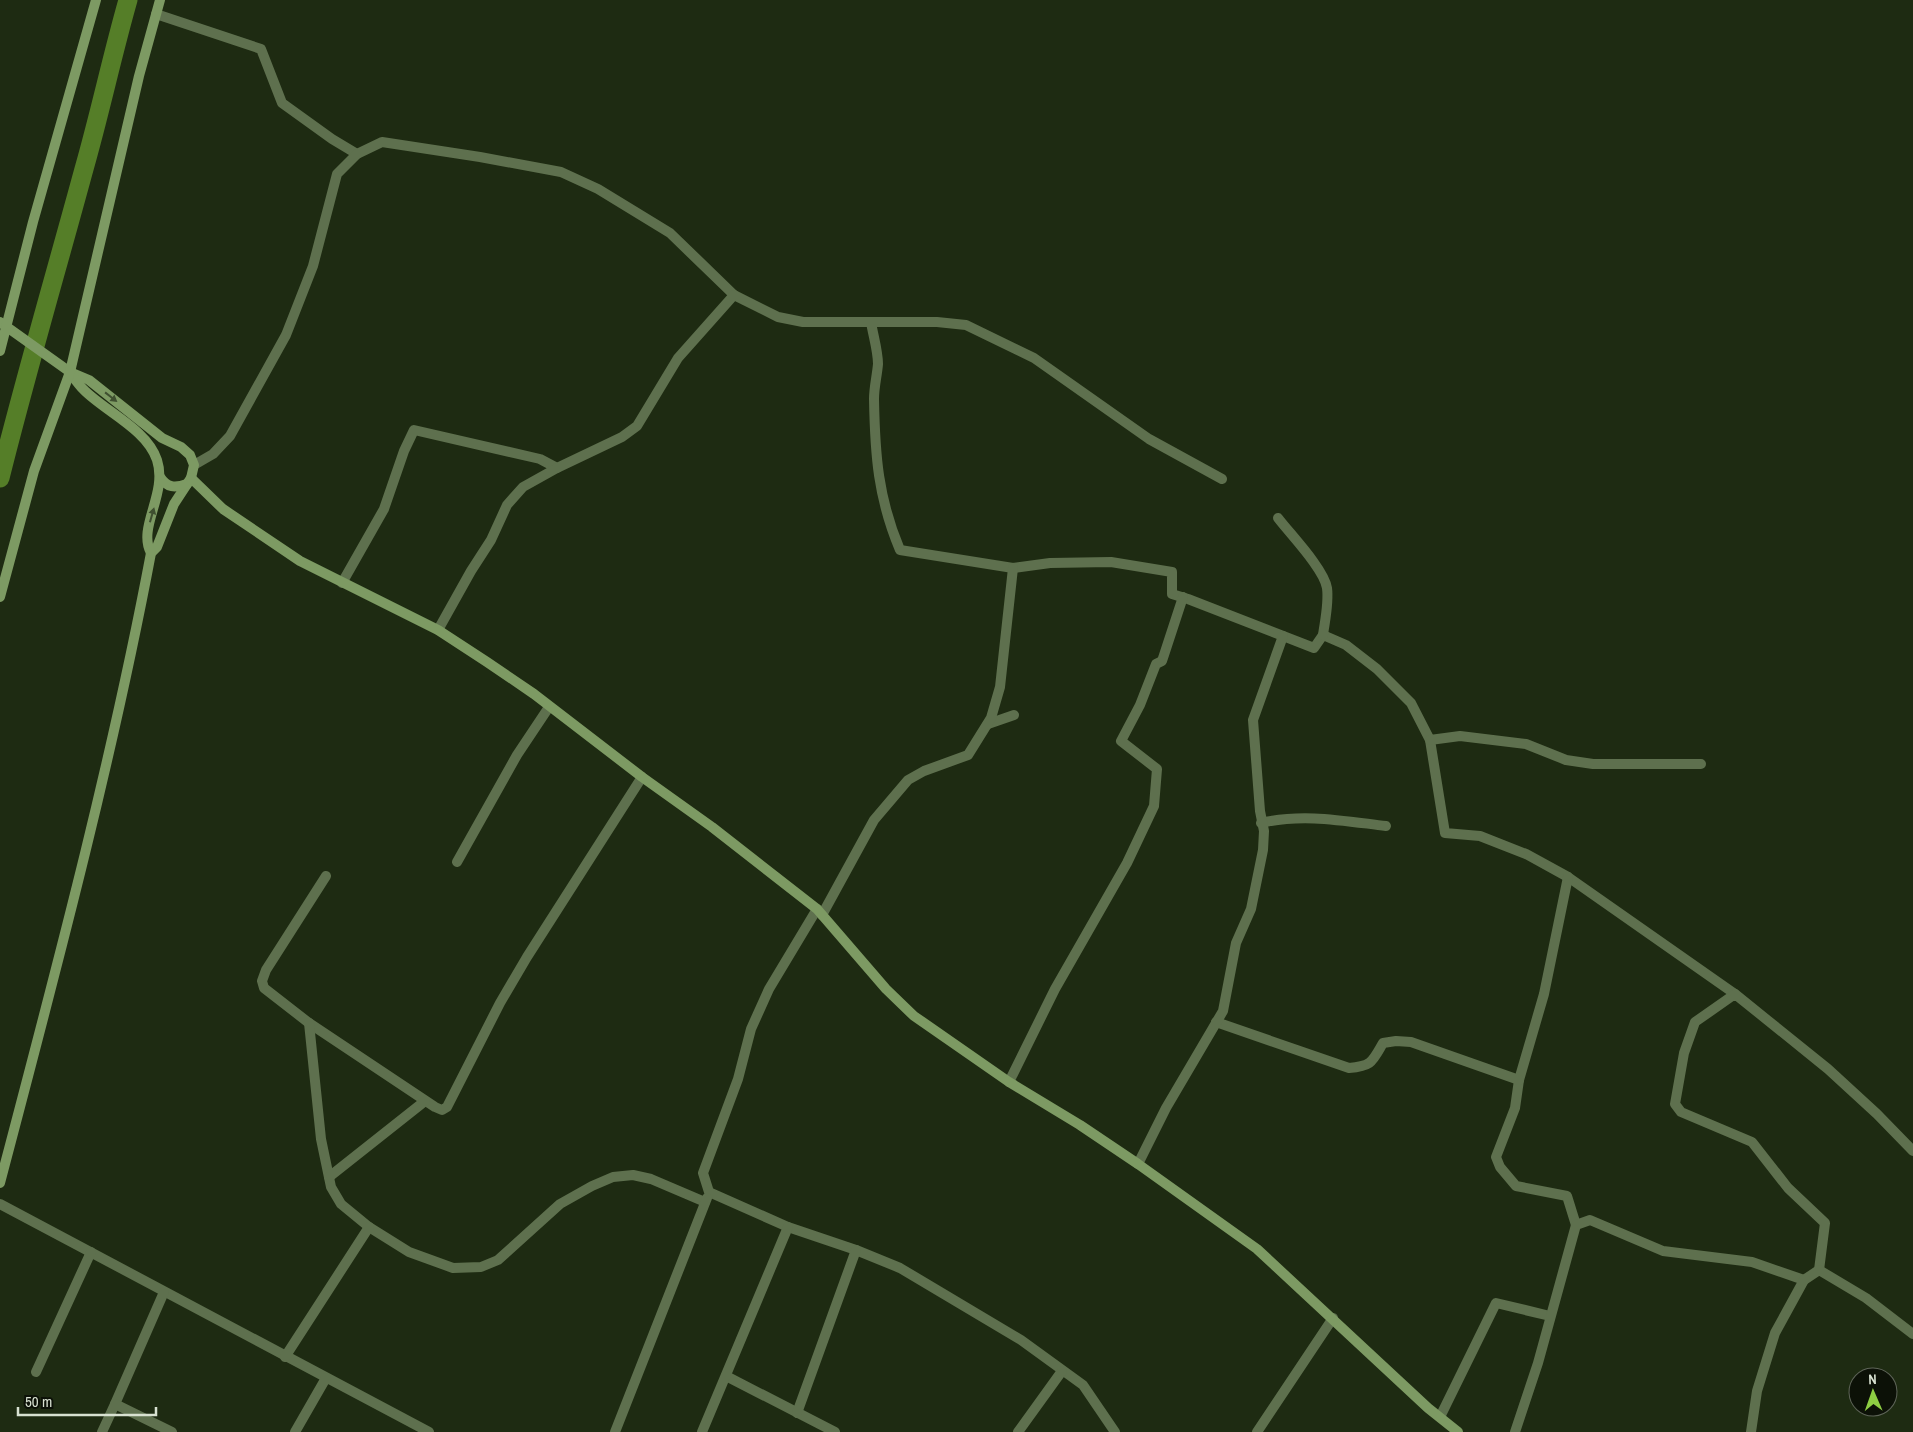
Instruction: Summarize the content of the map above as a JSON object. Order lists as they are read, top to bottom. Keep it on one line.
{"scale_bar":"50 m","north":"top"}
